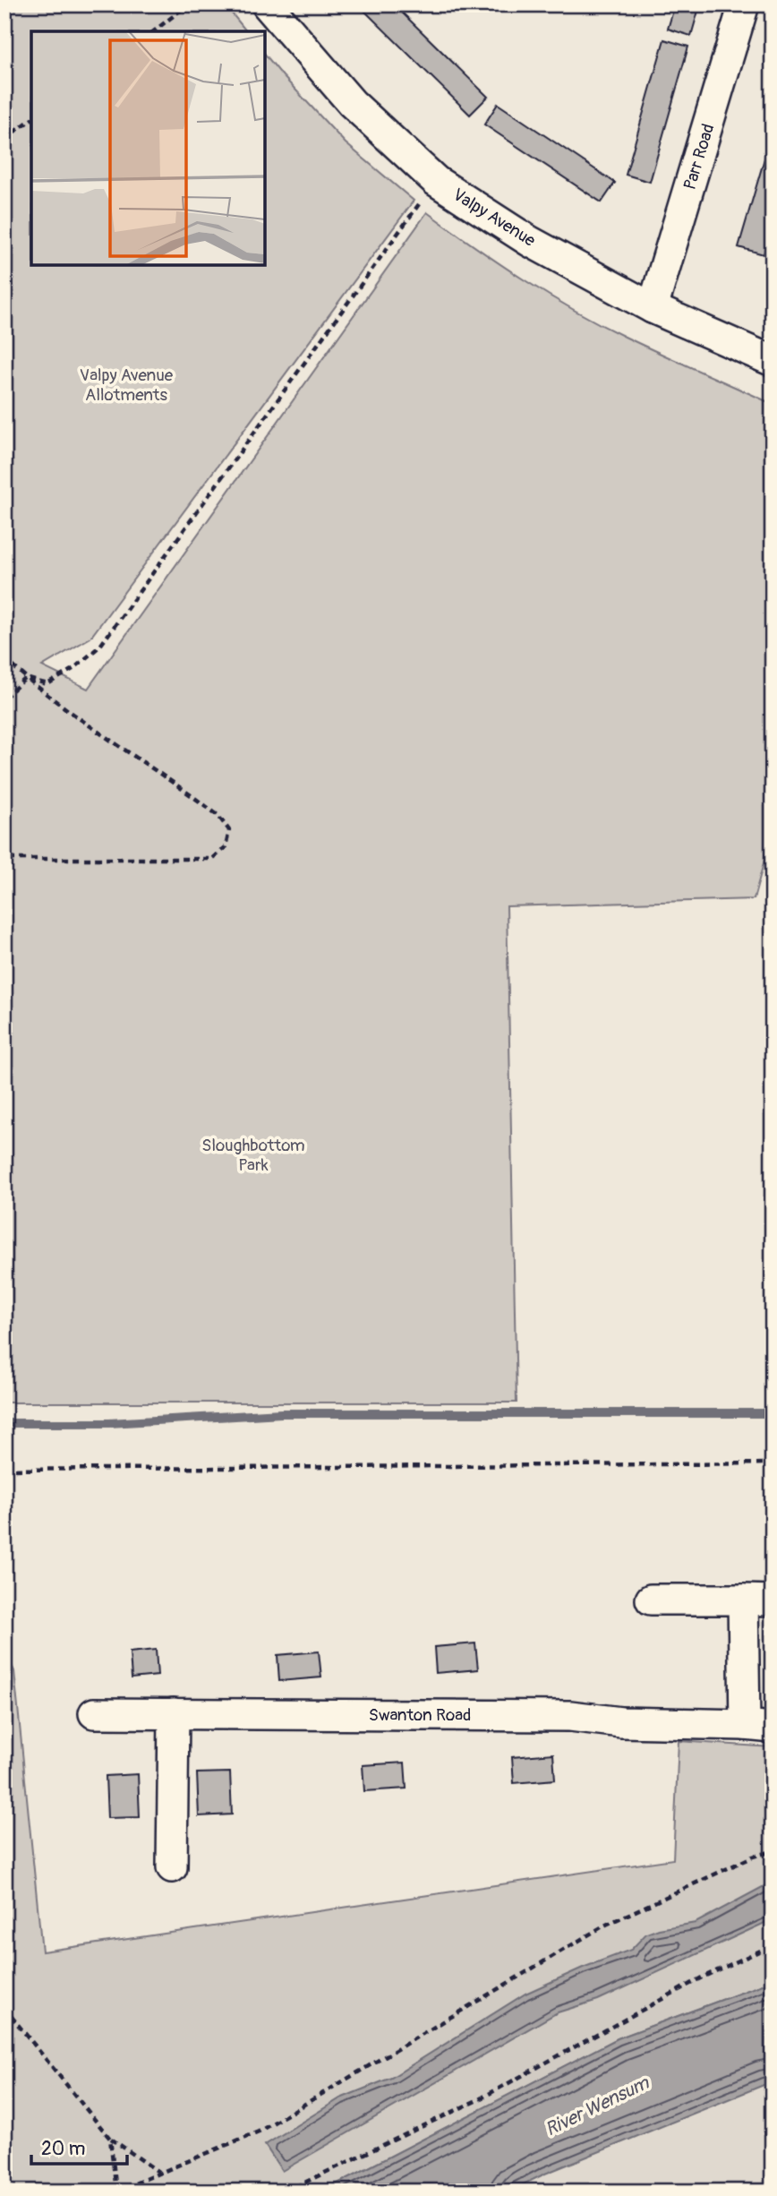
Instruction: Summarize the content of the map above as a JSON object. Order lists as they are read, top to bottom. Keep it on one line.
{"streets":{"street":["Parr Road","Valpy Avenue","Swanton Road"]},"crossings":[["Parr Road","Valpy Avenue"]],"water":["River Wensum"],"parks":["Valpy Avenue Allotments","Sloughbottom Park"],"scale_bar":"20 m"}
